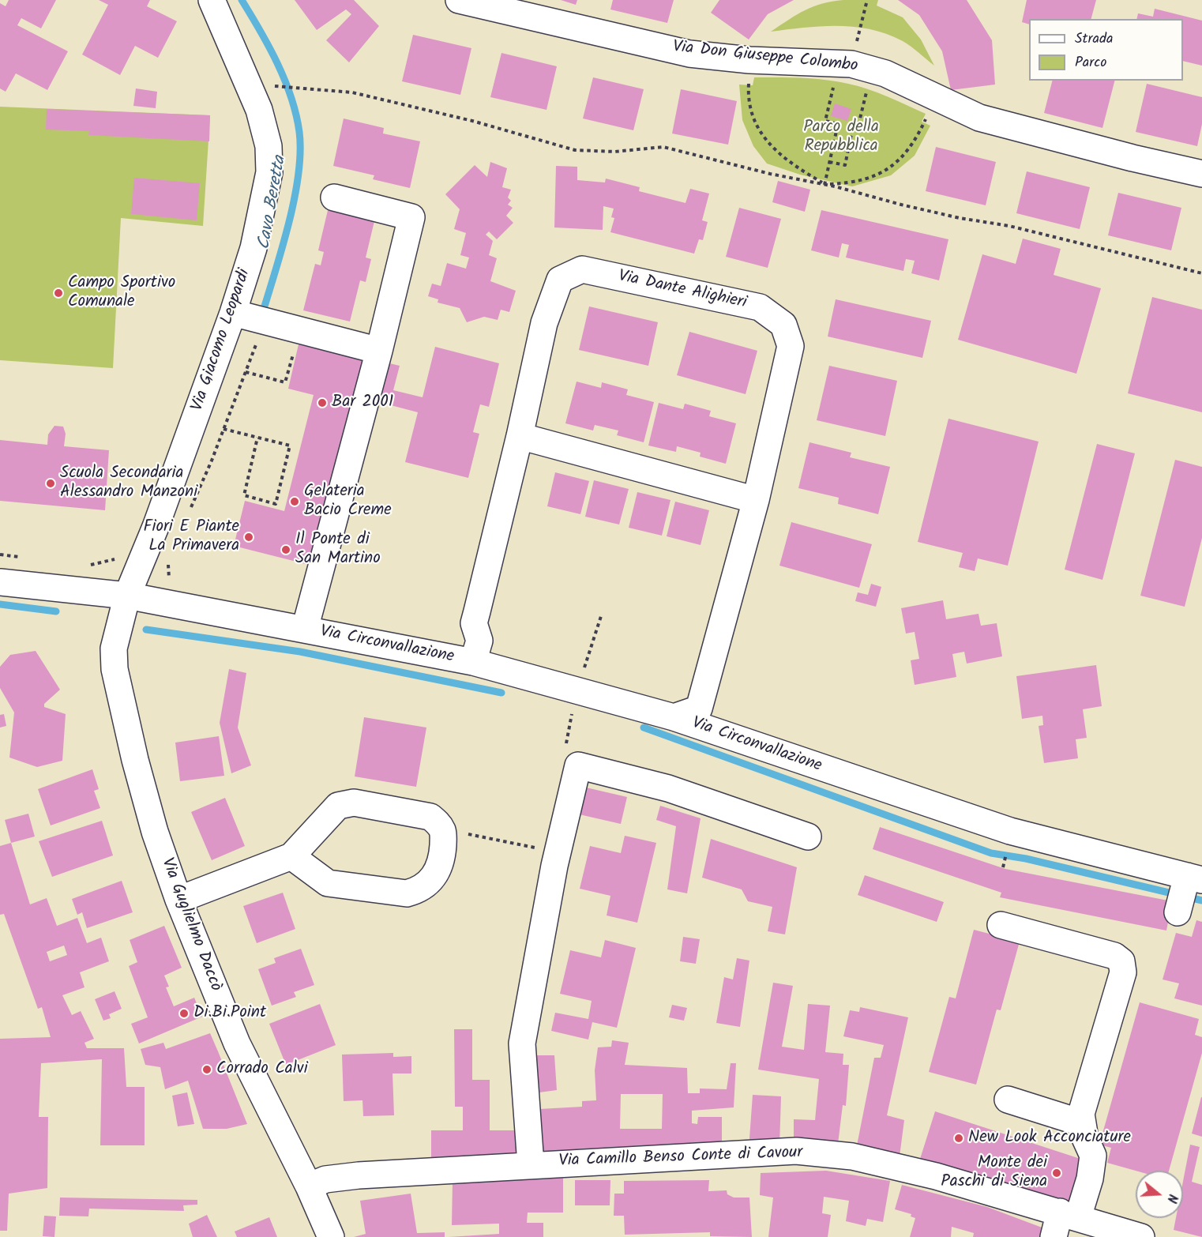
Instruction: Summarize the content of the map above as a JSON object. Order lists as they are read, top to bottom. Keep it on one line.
{"streets":{"street":["Via Don Giuseppe Colombo","Via Dante Alighieri","Via Giacomo Leopardi","Via Circonvallazione","Via Guglielmo Daccò","Via Camillo Benso Conte di Cavour"]},"crossings":[["Via Dante Alighieri","Via Circonvallazione"],["Via Giacomo Leopardi","Via Circonvallazione"],["Via Giacomo Leopardi","Via Guglielmo Daccò"],["Via Circonvallazione","Via Guglielmo Daccò"],["Via Guglielmo Daccò","Via Camillo Benso Conte di Cavour"]],"water":["Cavo Beretta"],"parks":["Parco della Repubblica"],"places":["Campo Sportivo Comunale","Bar 2001","Scuola Secondaria Alessandro Manzoni","Gelateria Bacio Creme","Fiori E Piante La Primavera","Il Ponte di San Martino","Di.Bi.Point","Corrado Calvi","New Look Acconciature","Monte dei Paschi di Siena"],"legend":["Strada","Parco"],"north":"right"}
